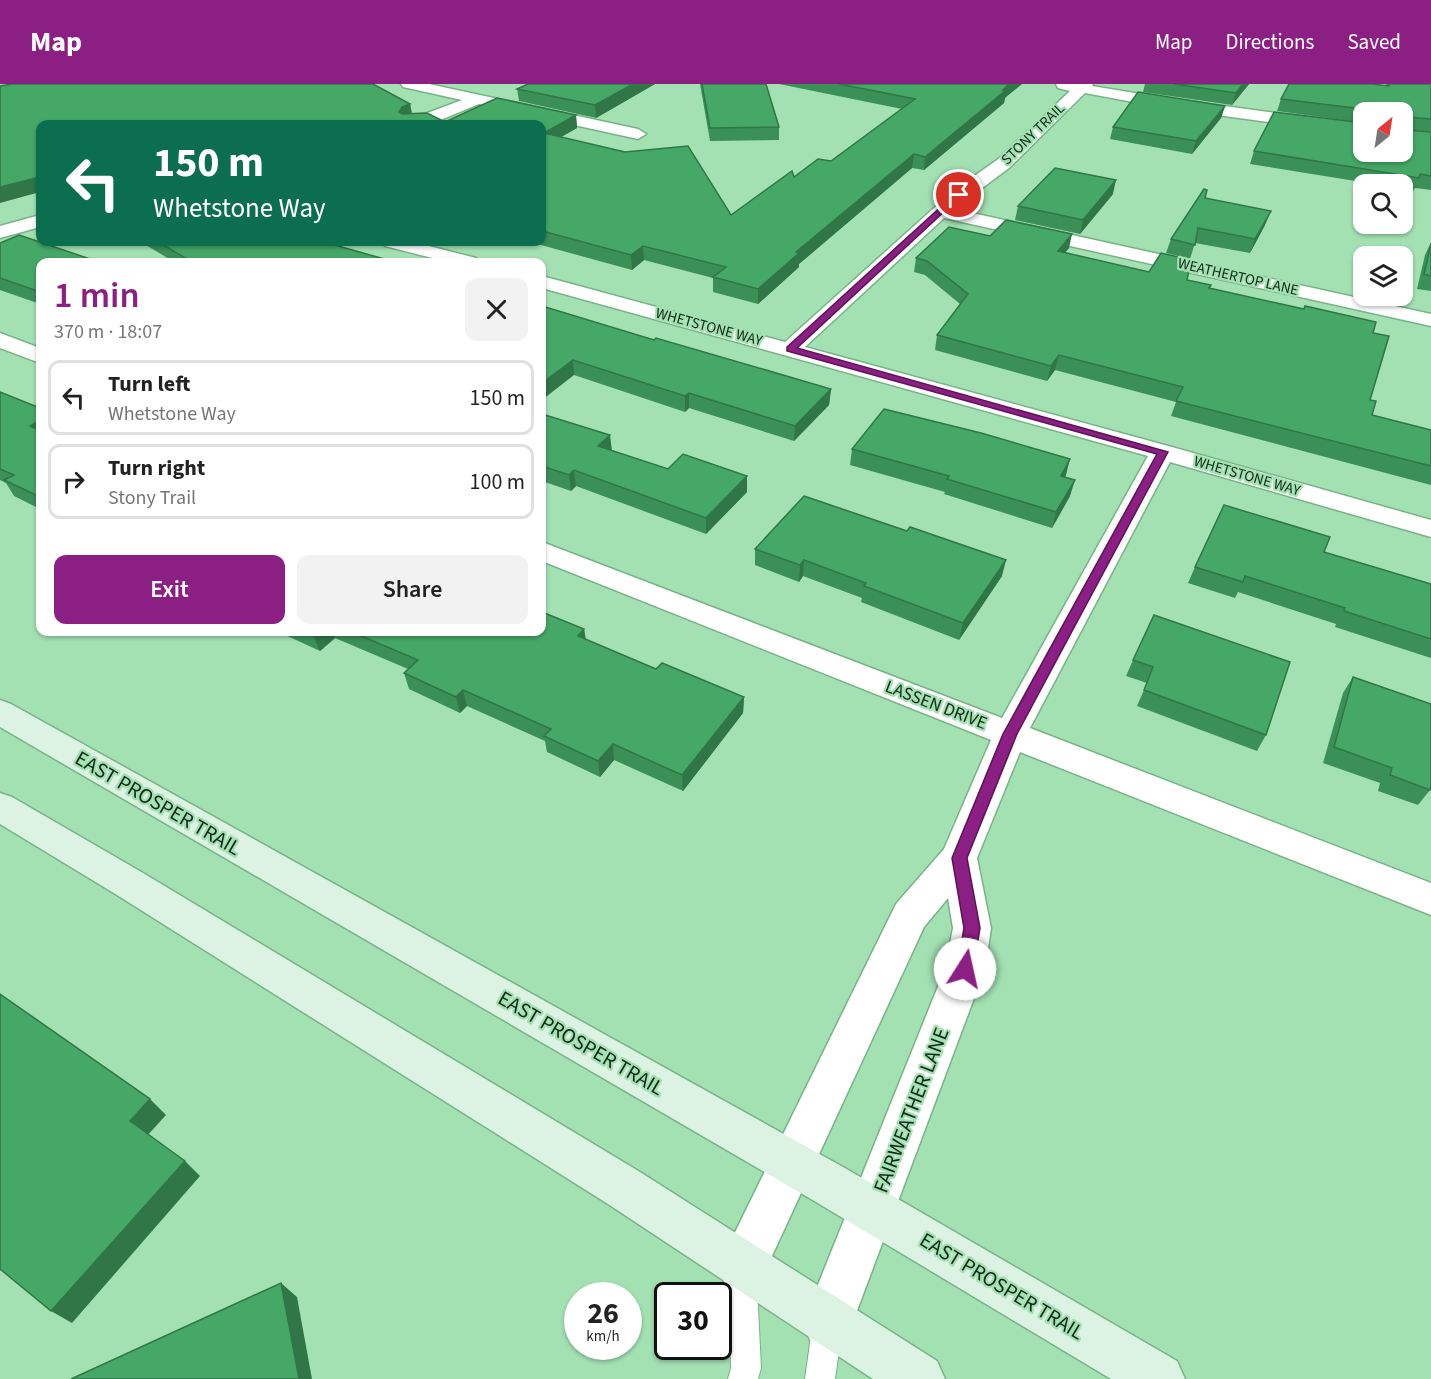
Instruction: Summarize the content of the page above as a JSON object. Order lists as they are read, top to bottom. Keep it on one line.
{"streets":{"main road":["EAST PROSPER TRAIL"],"street":["STONY TRAIL","WEATHERTOP LANE","WHETSTONE WAY","LASSEN DRIVE","FAIRWEATHER LANE"]},"crossings":[["STONY TRAIL","WEATHERTOP LANE"],["STONY TRAIL","WHETSTONE WAY"],["EAST PROSPER TRAIL","FAIRWEATHER LANE"]],"north":"top right","page":{"header":"Map","nav":["Map","Directions","Saved"],"turn":["150 m","Whetstone Way"],"heading":["1 min","370 m · 18:07"],"list":[{"name":"Turn left","note":"Whetstone Way","value":"150 m"},{"name":"Turn right","note":"Stony Trail","value":"100 m"}],"buttons":["Exit","Share"],"speed":"26 km/h","limit":"30"}}
